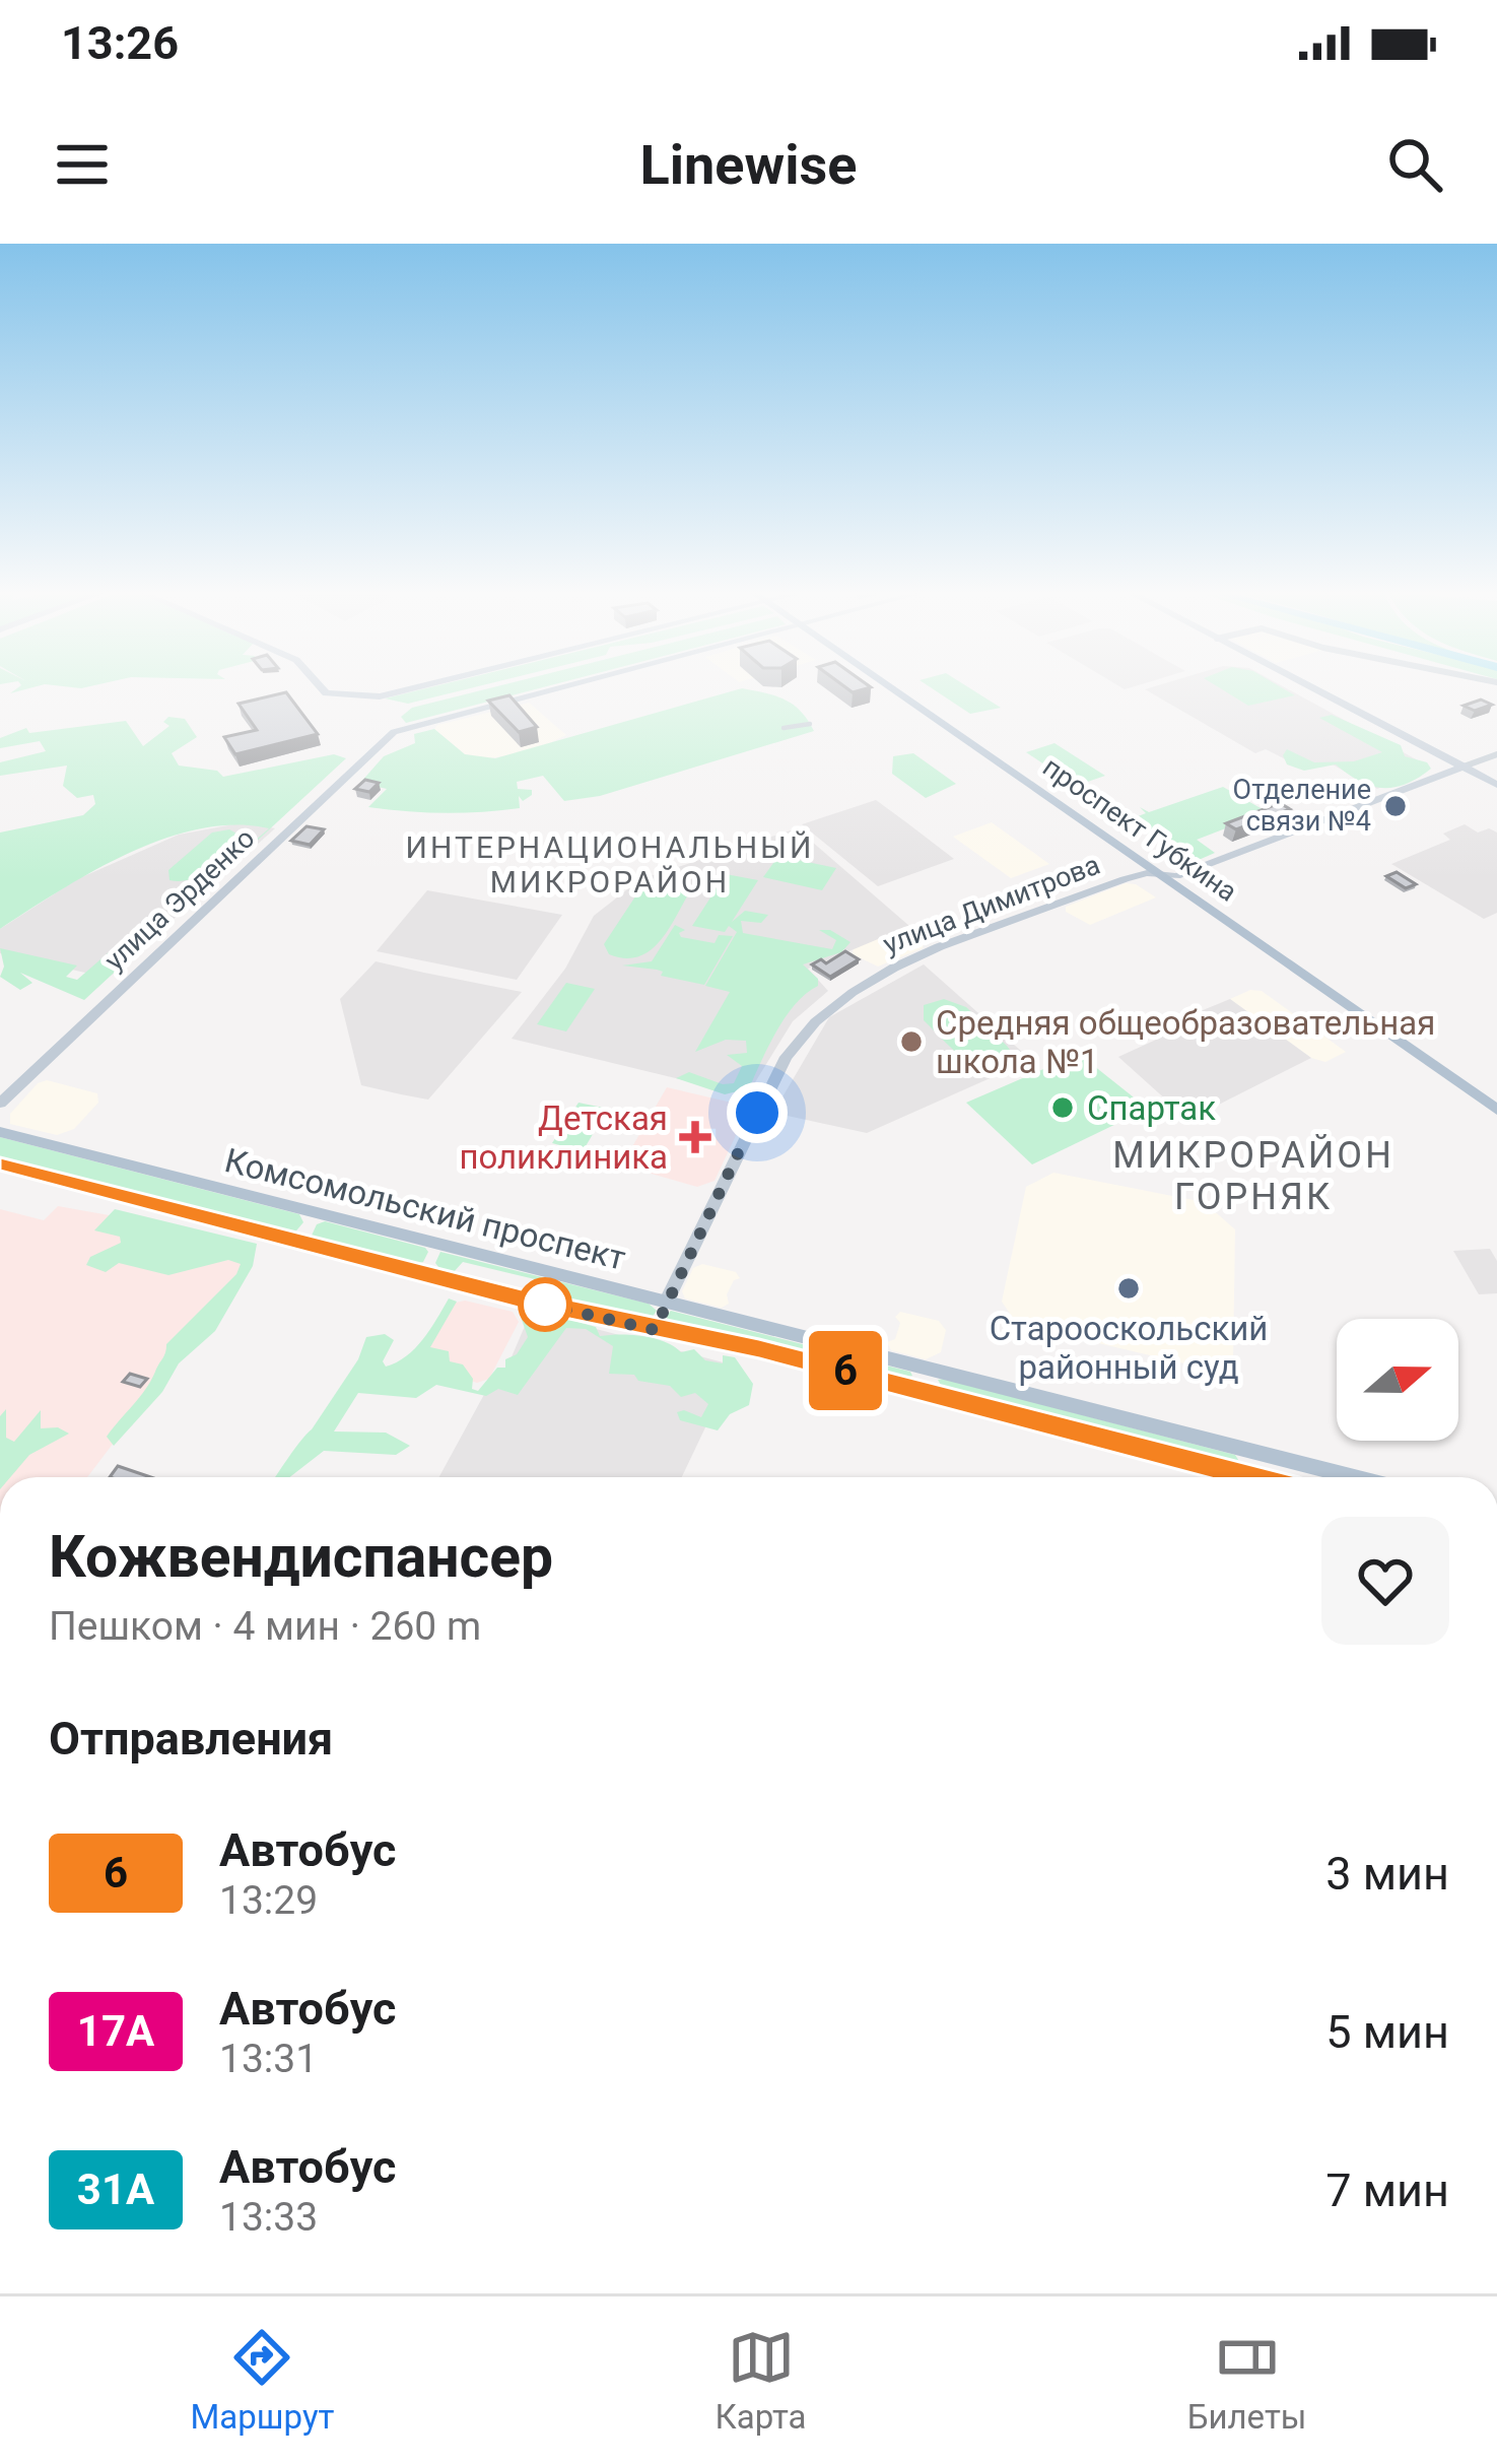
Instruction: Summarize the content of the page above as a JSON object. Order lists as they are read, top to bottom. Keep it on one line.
{"streets":{"main road":["проспект Губкина","улица Эрденко","улица Димитрова","Комсомольский проспект"]},"crossings":[["проспект Губкина","улица Димитрова"],["улица Димитрова","Комсомольский проспект"]],"districts":["ИНТЕРНАЦИОНАЛЬНЫЙ МИКРОРАЙОН","МИКРОРАЙОН ГОРНЯК"],"places":{"other":["Отделение связи №4","Средняя общеобразовательная школа №1","Спартак","Старооскольский районный суд"],"health":["Детская поликлиника"]},"lines":["bus line 6"],"north":"right","page":{"status":"13:26","header":"Linewise","on_map":"6","heading":[["Кожвендиспансер","Пешком · 4 мин · 260 m"],"Отправления"],"list":[{"mark":"6","name":"Автобус","note":"13:29","value":"3 мин"},{"mark":"17А","name":"Автобус","note":"13:31","value":"5 мин"},{"mark":"31А","name":"Автобус","note":"13:33","value":"7 мин"}],"tabs":["Маршрут","Карта","Билеты"]}}
